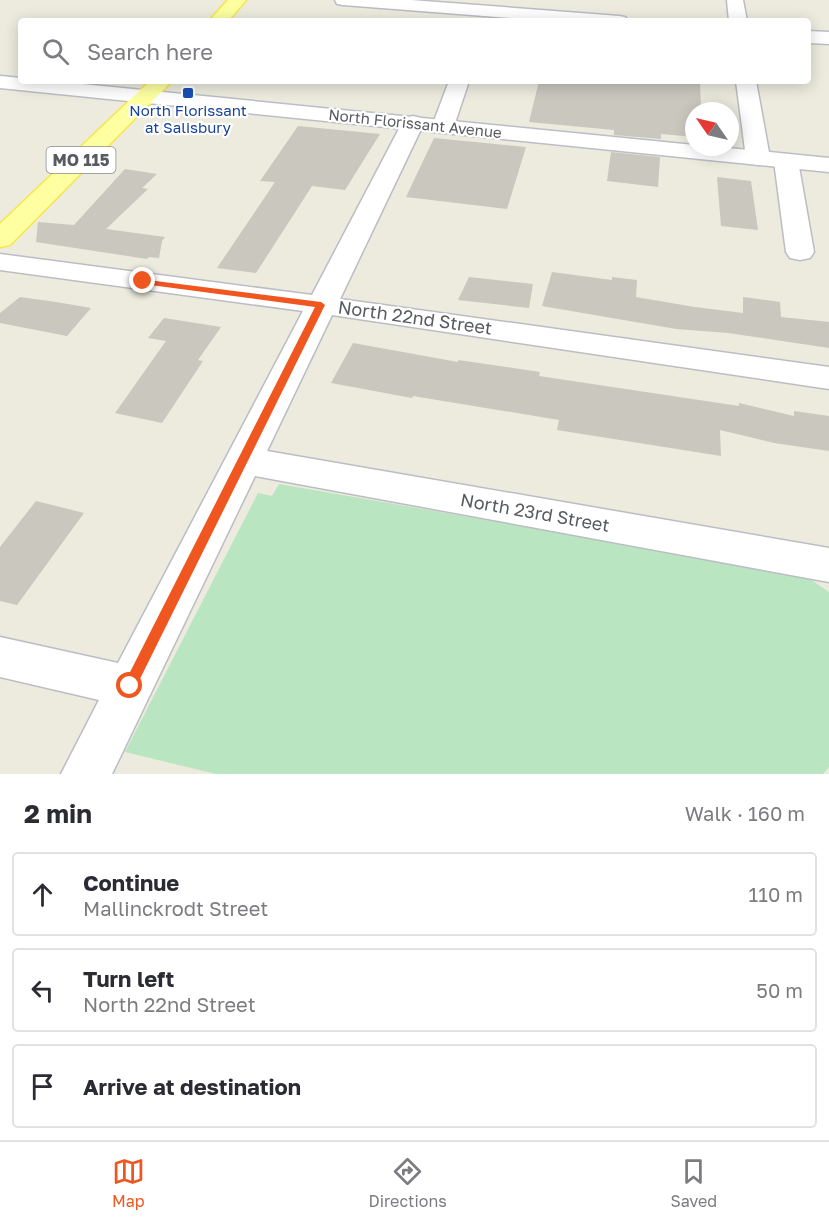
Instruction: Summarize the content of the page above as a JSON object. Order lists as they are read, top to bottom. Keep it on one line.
{"streets":{"main road":["MO 115"],"street":["North Florissant Avenue","North 22nd Street","North 23rd Street"]},"crossings":[["North Florissant Avenue","MO 115"]],"places":{"transit":["North Florissant at Salisbury"]},"north":"top left","page":{"search":"Search here","heading":["2 min","Walk · 160 m"],"list":[["Continue","Mallinckrodt Street","110 m"],["Turn left","North 22nd Street","50 m"],"Arrive at destination"],"nav":["Map","Directions","Saved"]}}
